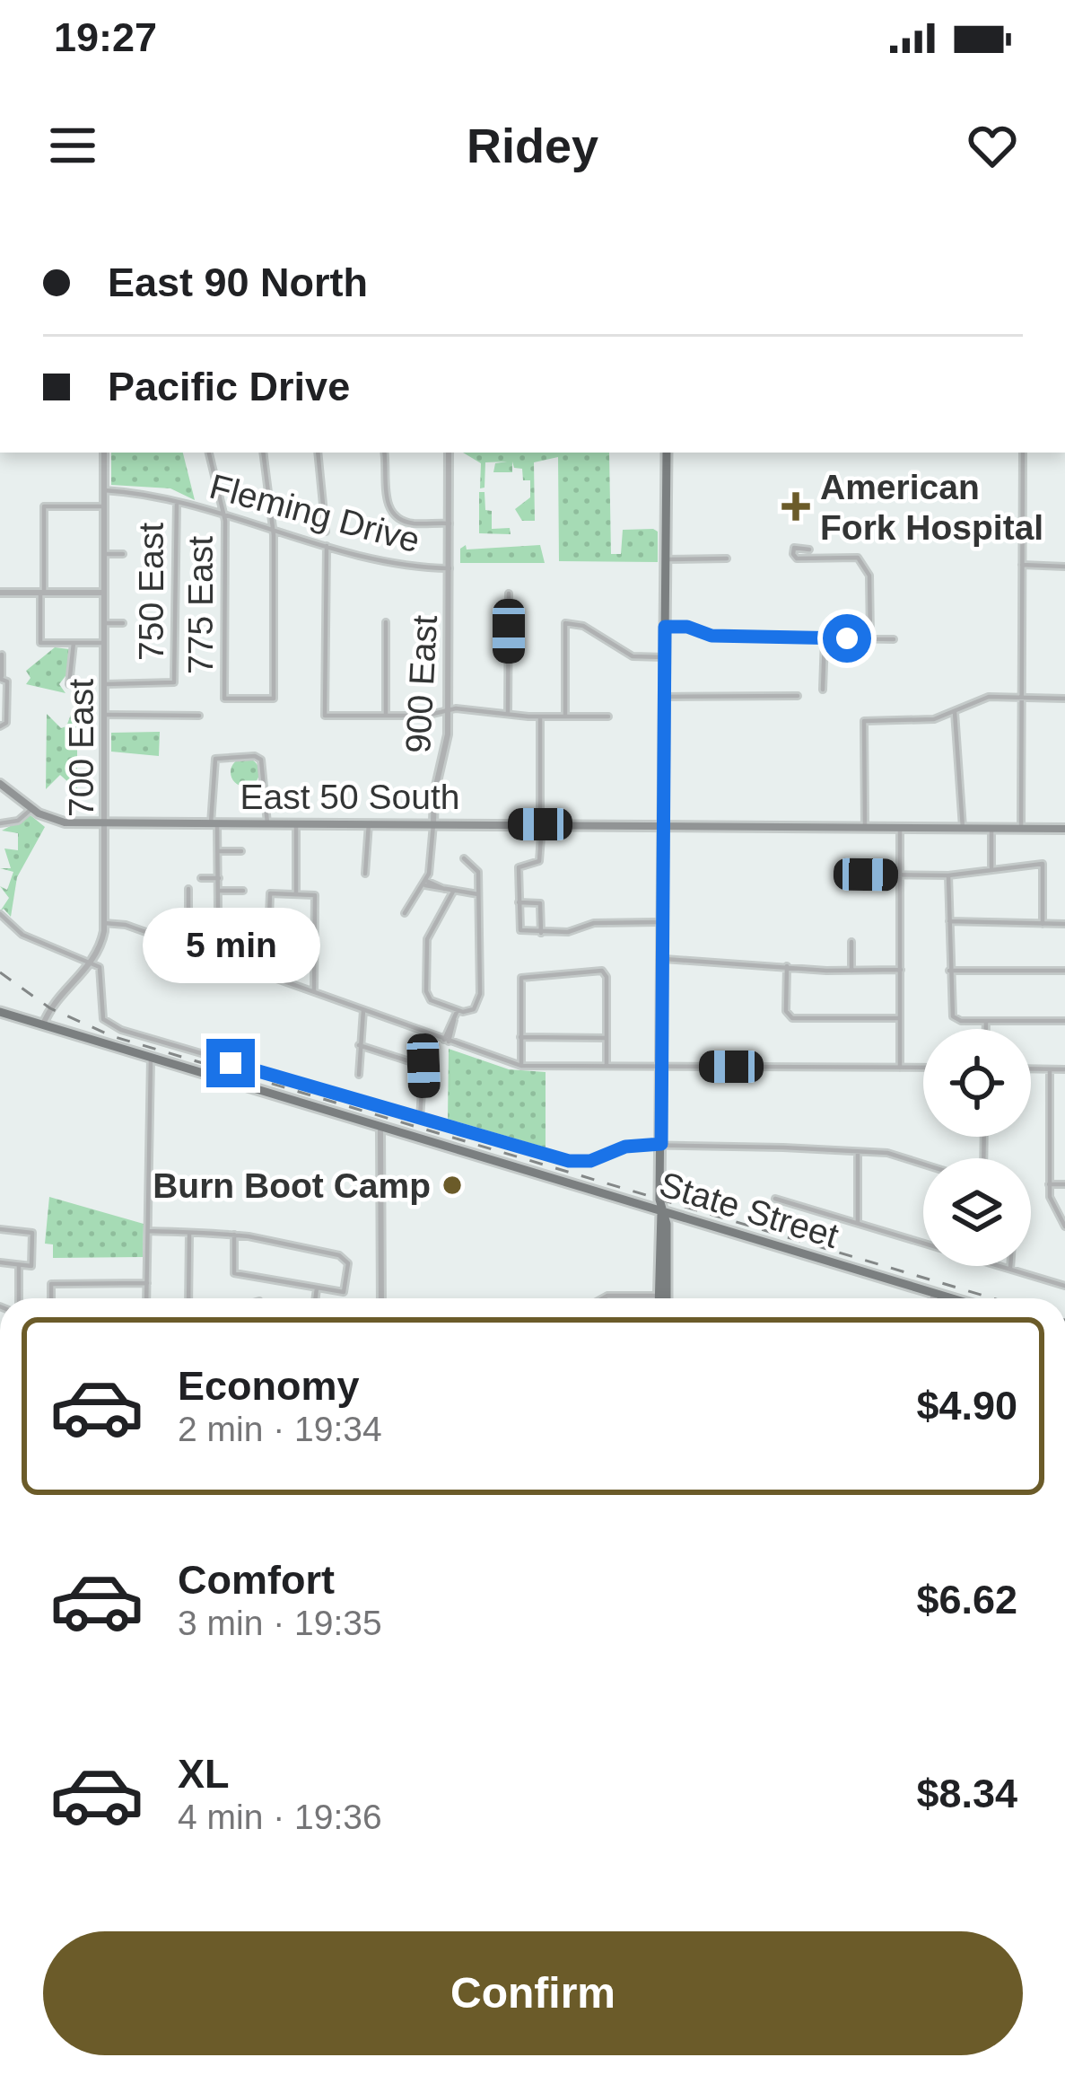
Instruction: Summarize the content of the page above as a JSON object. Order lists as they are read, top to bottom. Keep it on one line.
{"streets":{"main road":["East 50 South","State Street"],"street":["Fleming Drive","750 East","775 East","900 East","700 East"]},"crossings":[["Fleming Drive","750 East"],["Fleming Drive","775 East"],["Fleming Drive","900 East"],["Fleming Drive","700 East"],["750 East","700 East"],["900 East","East 50 South"],["700 East","East 50 South"],["700 East","State Street"]],"places":{"health":["American Fork Hospital"],"other":["Burn Boot Camp"]},"page":{"status":"19:27","header":"Ridey","banner":["East 90 North","Pacific Drive"],"bubble":"5 min","list":[{"name":"Economy","note":"2 min · 19:34","value":"$4.90"},{"name":"Comfort","note":"3 min · 19:35","value":"$6.62"},{"name":"XL","note":"4 min · 19:36","value":"$8.34"}],"buttons":"Confirm"}}
